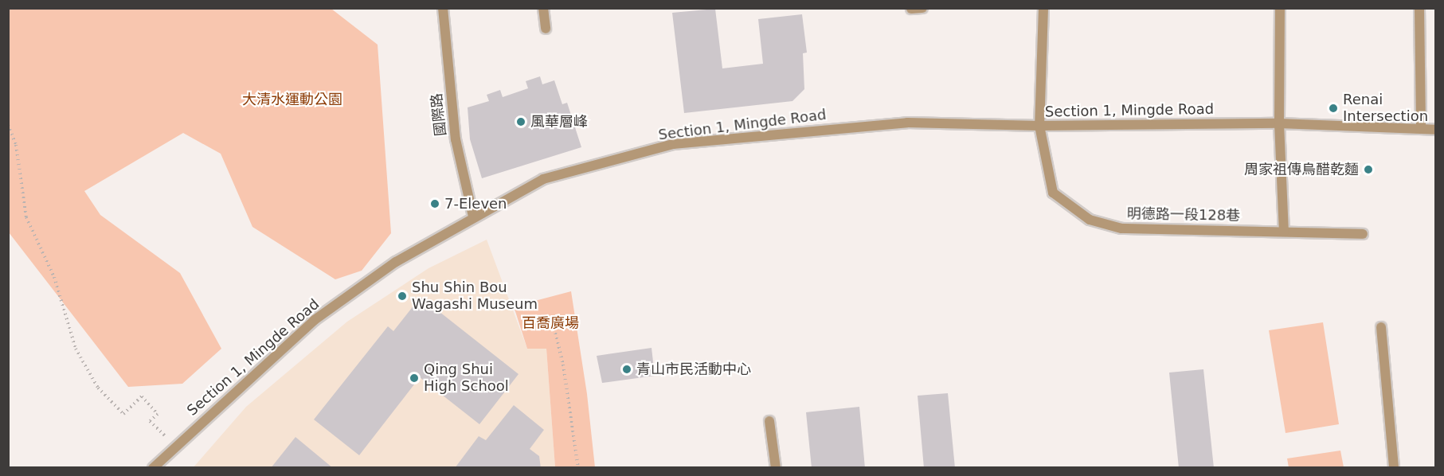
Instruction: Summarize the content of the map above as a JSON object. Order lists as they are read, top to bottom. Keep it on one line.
{"streets":{"street":["Section 1, Mingde Road","國際路","明德路一段128巷"]},"crossings":[["Section 1, Mingde Road","國際路"],["Section 1, Mingde Road","明德路一段128巷"]],"parks":["大清水運動公園","百喬廣場"],"places":["Renai Intersection","風華層峰","周家祖傳烏醋乾麵","7-Eleven","Shu Shin Bou Wagashi Museum","青山市民活動中心","Qing Shui High School"]}
